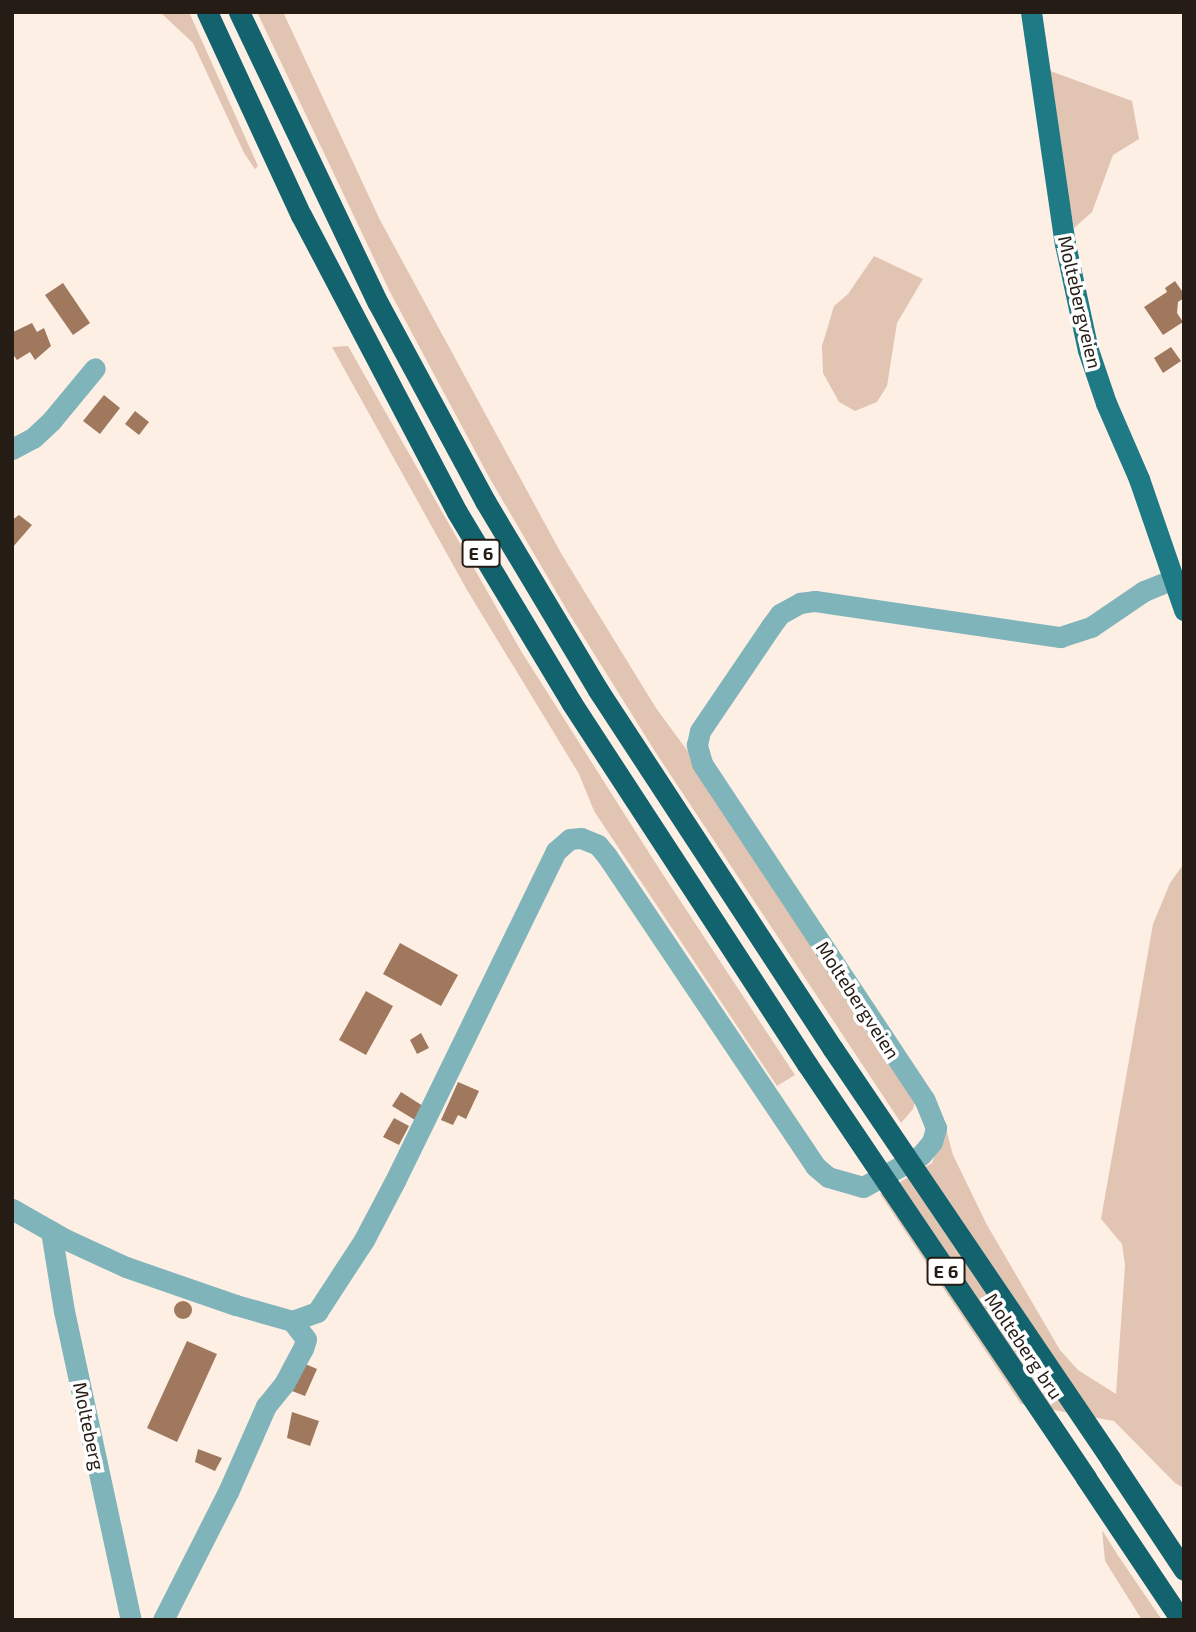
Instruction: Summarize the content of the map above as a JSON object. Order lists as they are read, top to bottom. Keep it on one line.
{"streets":{"highway":["E 6","Molteberg bru"],"main road":["Moltebergveien"],"street":["Molteberg"]}}
